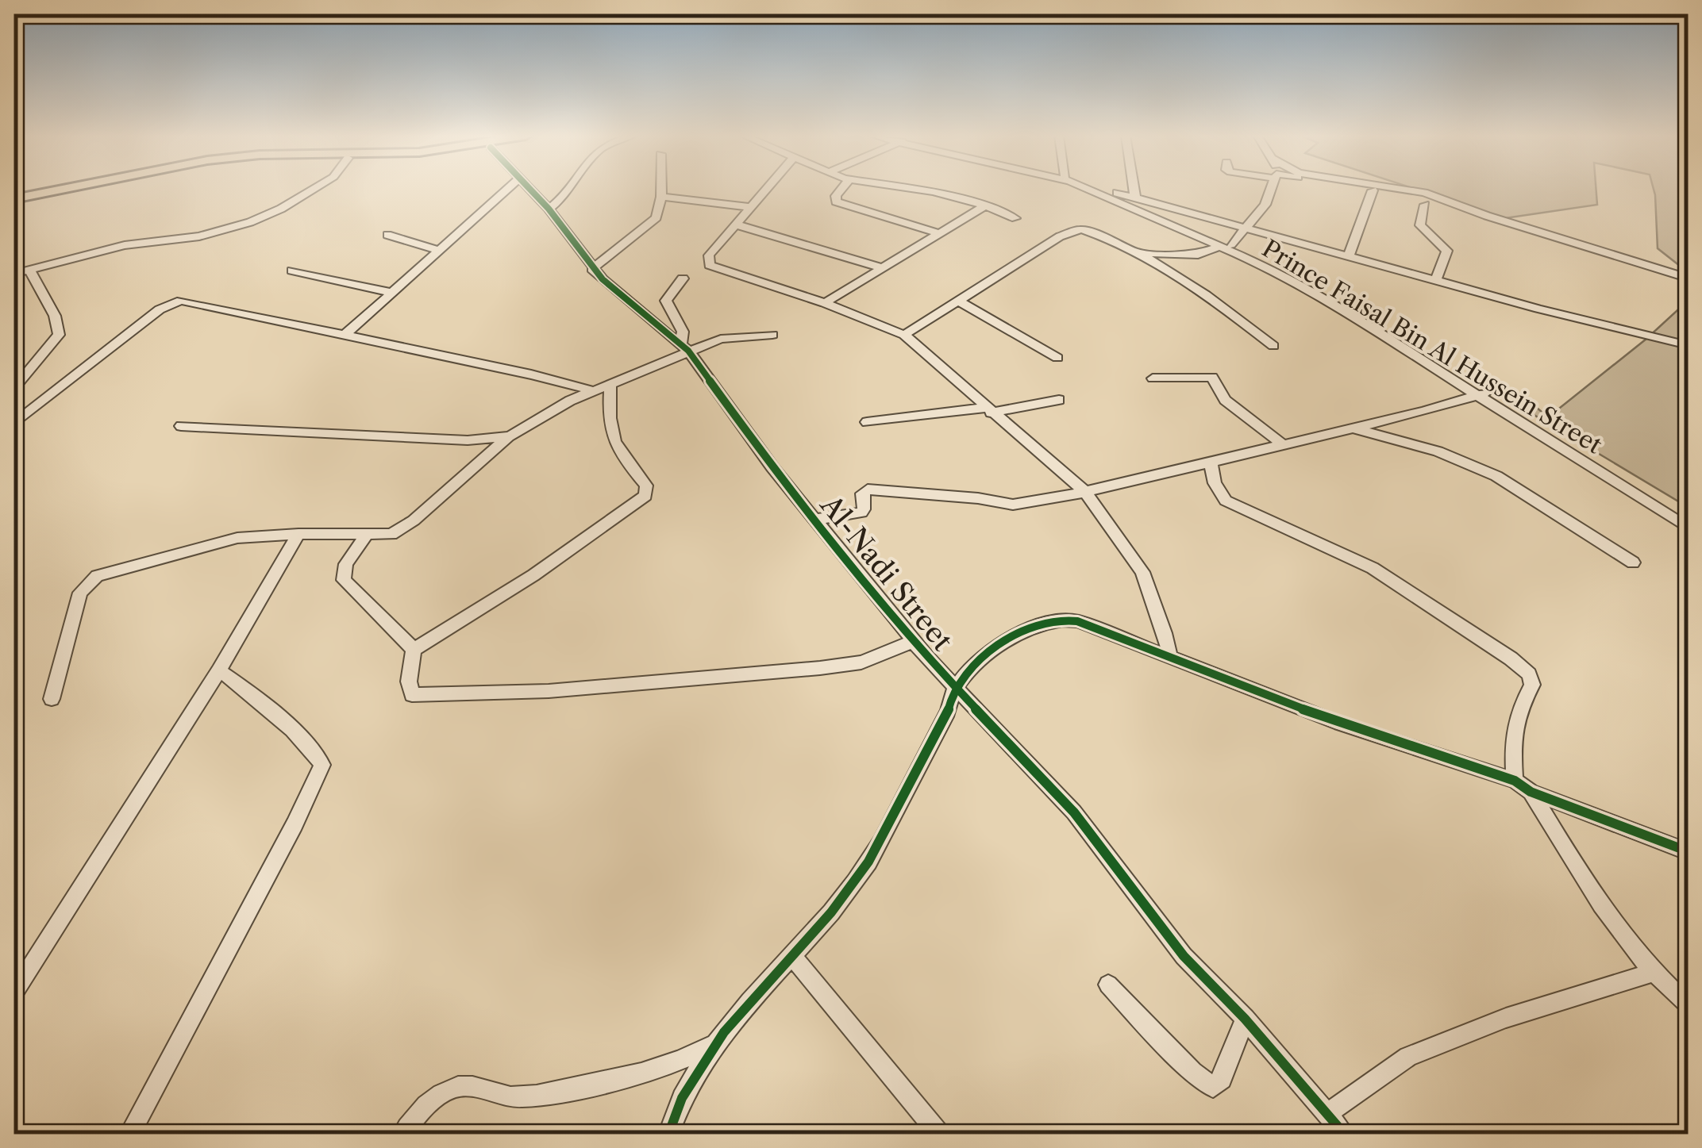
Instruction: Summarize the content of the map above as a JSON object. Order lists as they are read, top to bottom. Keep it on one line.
{"streets":{"street":["Prince Faisal Bin Al Hussein Street","Al-Nadi Street"]}}
